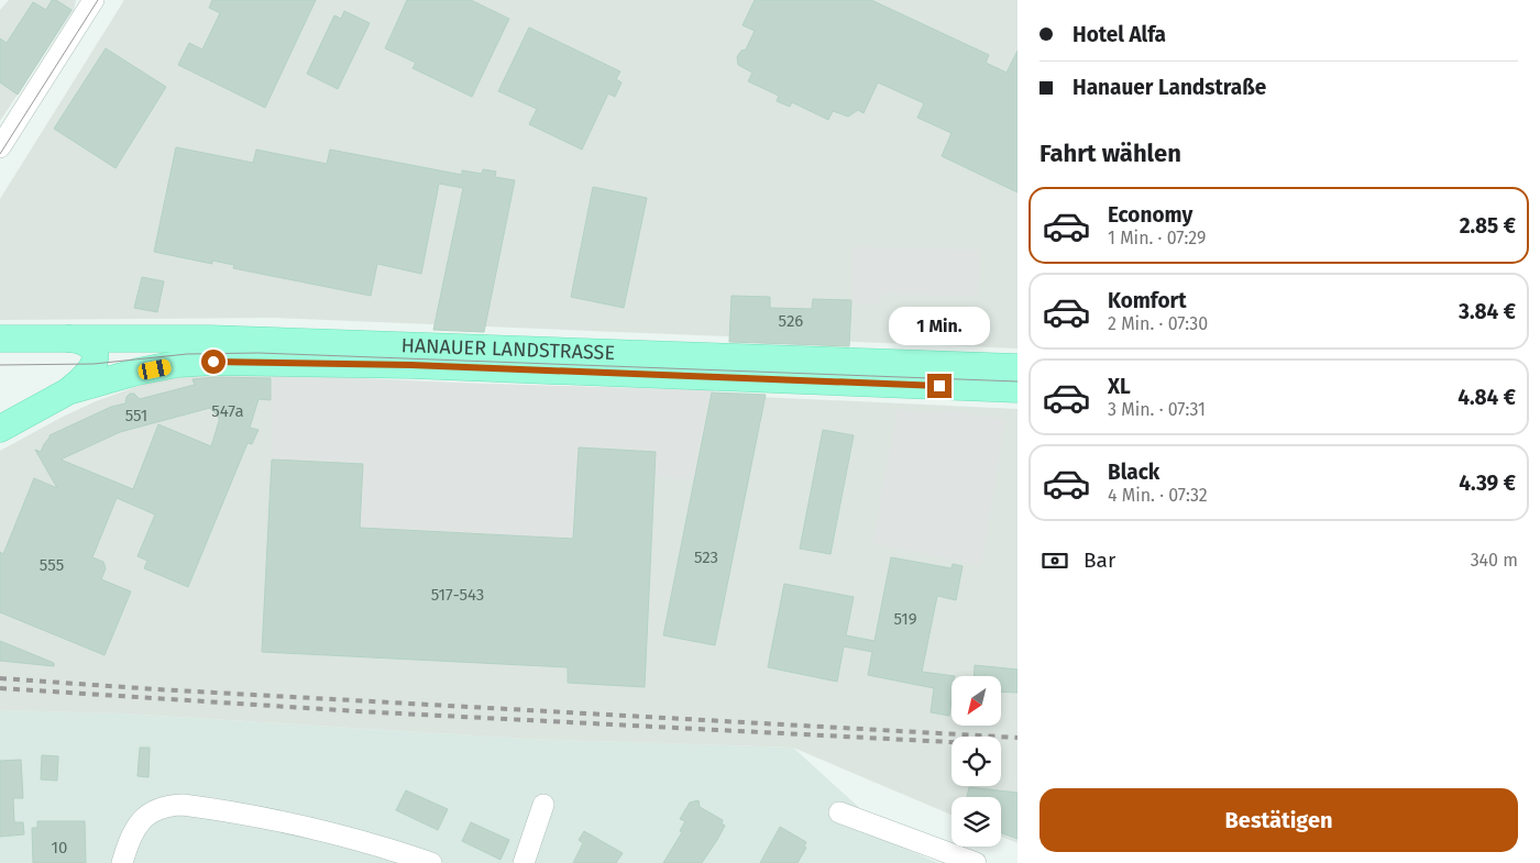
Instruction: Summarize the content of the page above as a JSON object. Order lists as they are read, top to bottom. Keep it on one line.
{"streets":{"main road":["HANAUER LANDSTRASSE"]},"house_numbers":["526","547a","551","523","555","517-543","519","10"],"north":"bottom left","page":{"banner":["Hotel Alfa","Hanauer Landstraße"],"heading":"Fahrt wählen","list":[{"name":"Economy","note":"1 Min. · 07:29","value":"2.85 €"},{"name":"Komfort","note":"2 Min. · 07:30","value":"3.84 €"},{"name":"XL","note":"3 Min. · 07:31","value":"4.84 €"},{"name":"Black","note":"4 Min. · 07:32","value":"4.39 €"}],"bubble":"1 Min.","pay":["Bar","340 m"],"buttons":"Bestätigen"}}
